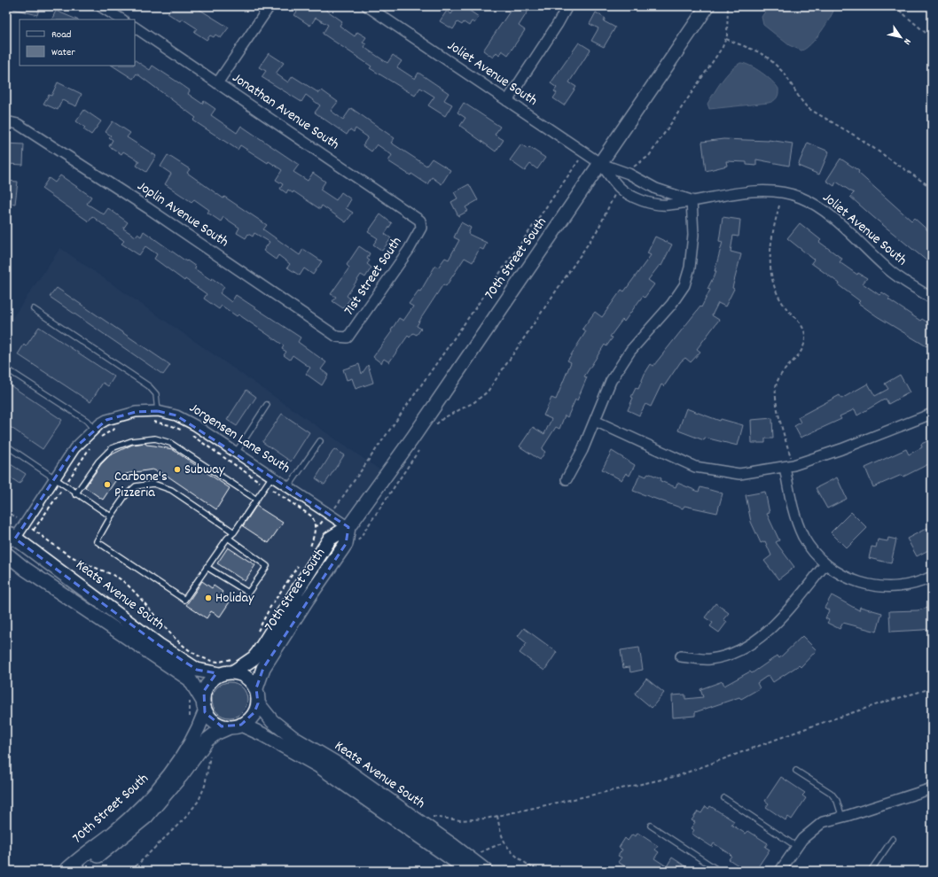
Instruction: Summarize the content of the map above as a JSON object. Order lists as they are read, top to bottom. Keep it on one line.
{"streets":{"main road":["70th Street South","Keats Avenue South"],"street":["Joliet Avenue South","Jonathan Avenue South","Joplin Avenue South","71st Street South","Jorgensen Lane South"]},"crossings":[["Joliet Avenue South","70th Street South"],["Jonathan Avenue South","71st Street South"],["Joplin Avenue South","71st Street South"],["70th Street South","Jorgensen Lane South"],["70th Street South","Keats Avenue South"],["Jorgensen Lane South","Keats Avenue South"]],"places":["Subway","Carbone's Pizzeria","Holiday"],"legend":["Road","Water"],"north":"bottom right"}
